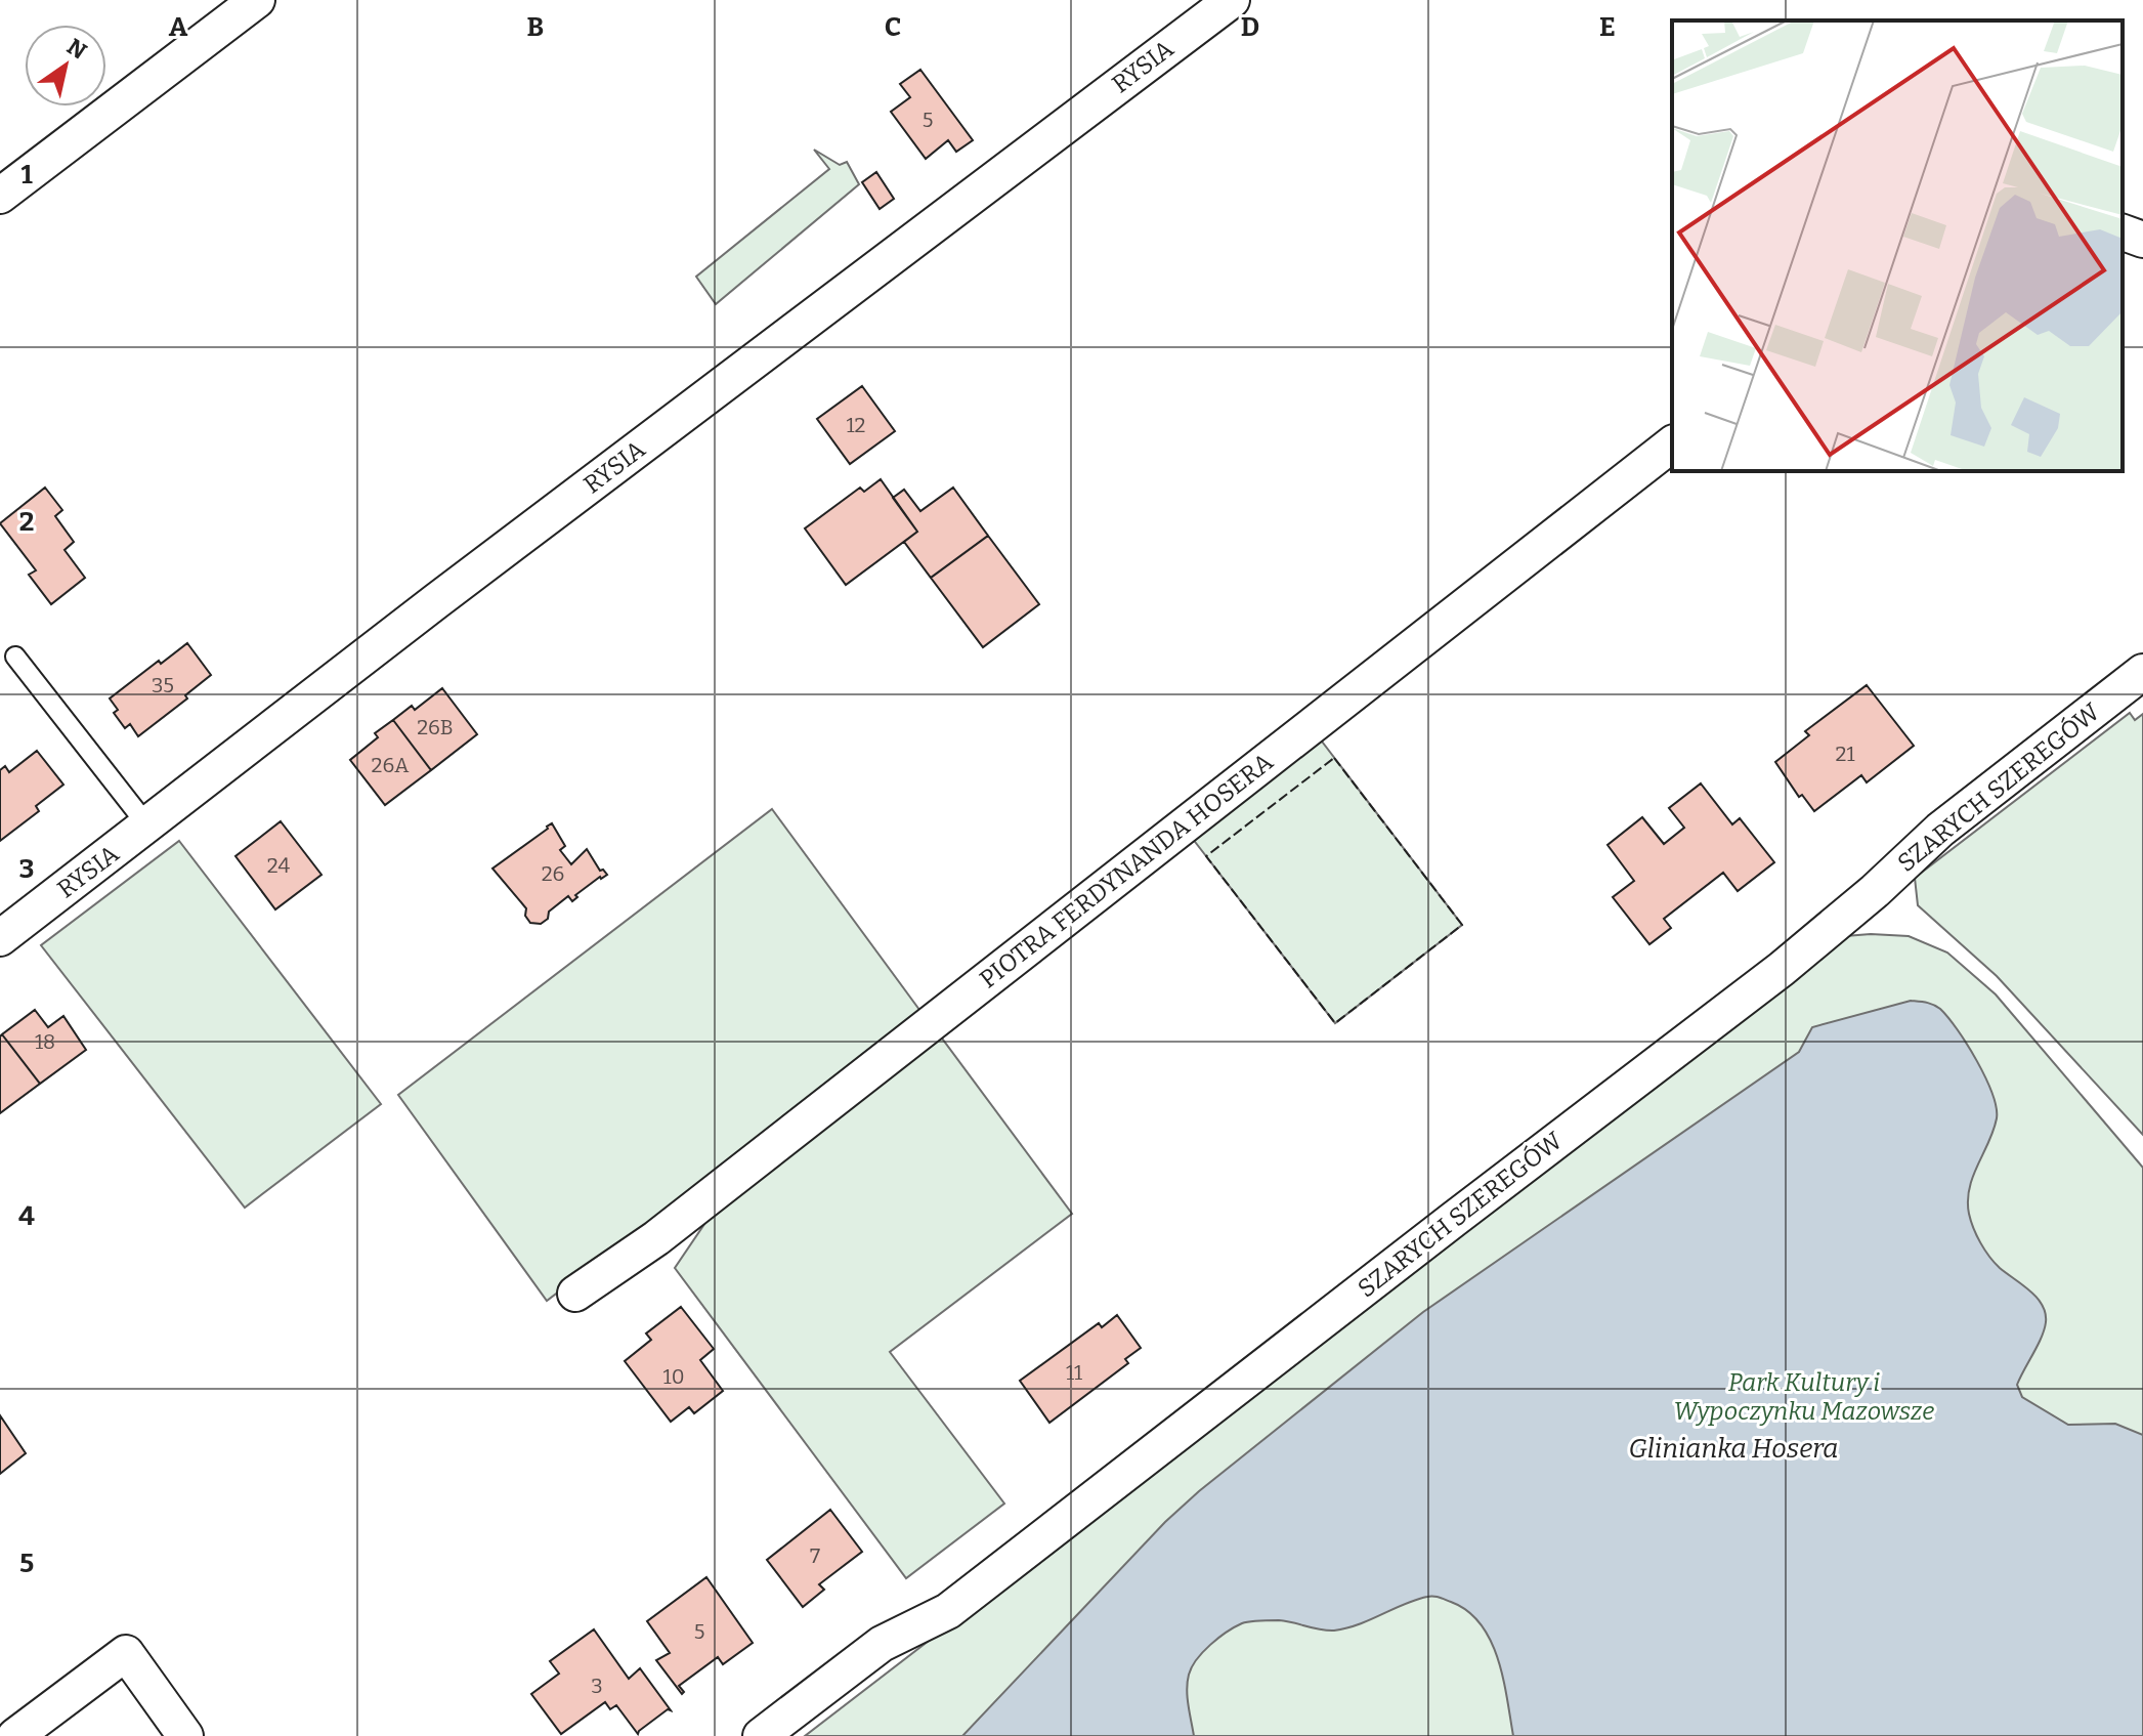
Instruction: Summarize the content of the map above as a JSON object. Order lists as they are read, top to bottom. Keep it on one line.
{"streets":{"street":["RYSIA","SZARYCH SZEREGÓW","PIOTRA FERDYNANDA HOSERA"]},"water":["Glinianka Hosera"],"parks":["Park Kultury i Wypoczynku Mazowsze"],"house_numbers":["5","12","35","26B","21","26A","24","26","18","11","10","7","5","3"],"north":"top right","grid":{"columns":["A","B","C","D","E"],"rows":["1","2","3","4","5"]}}
